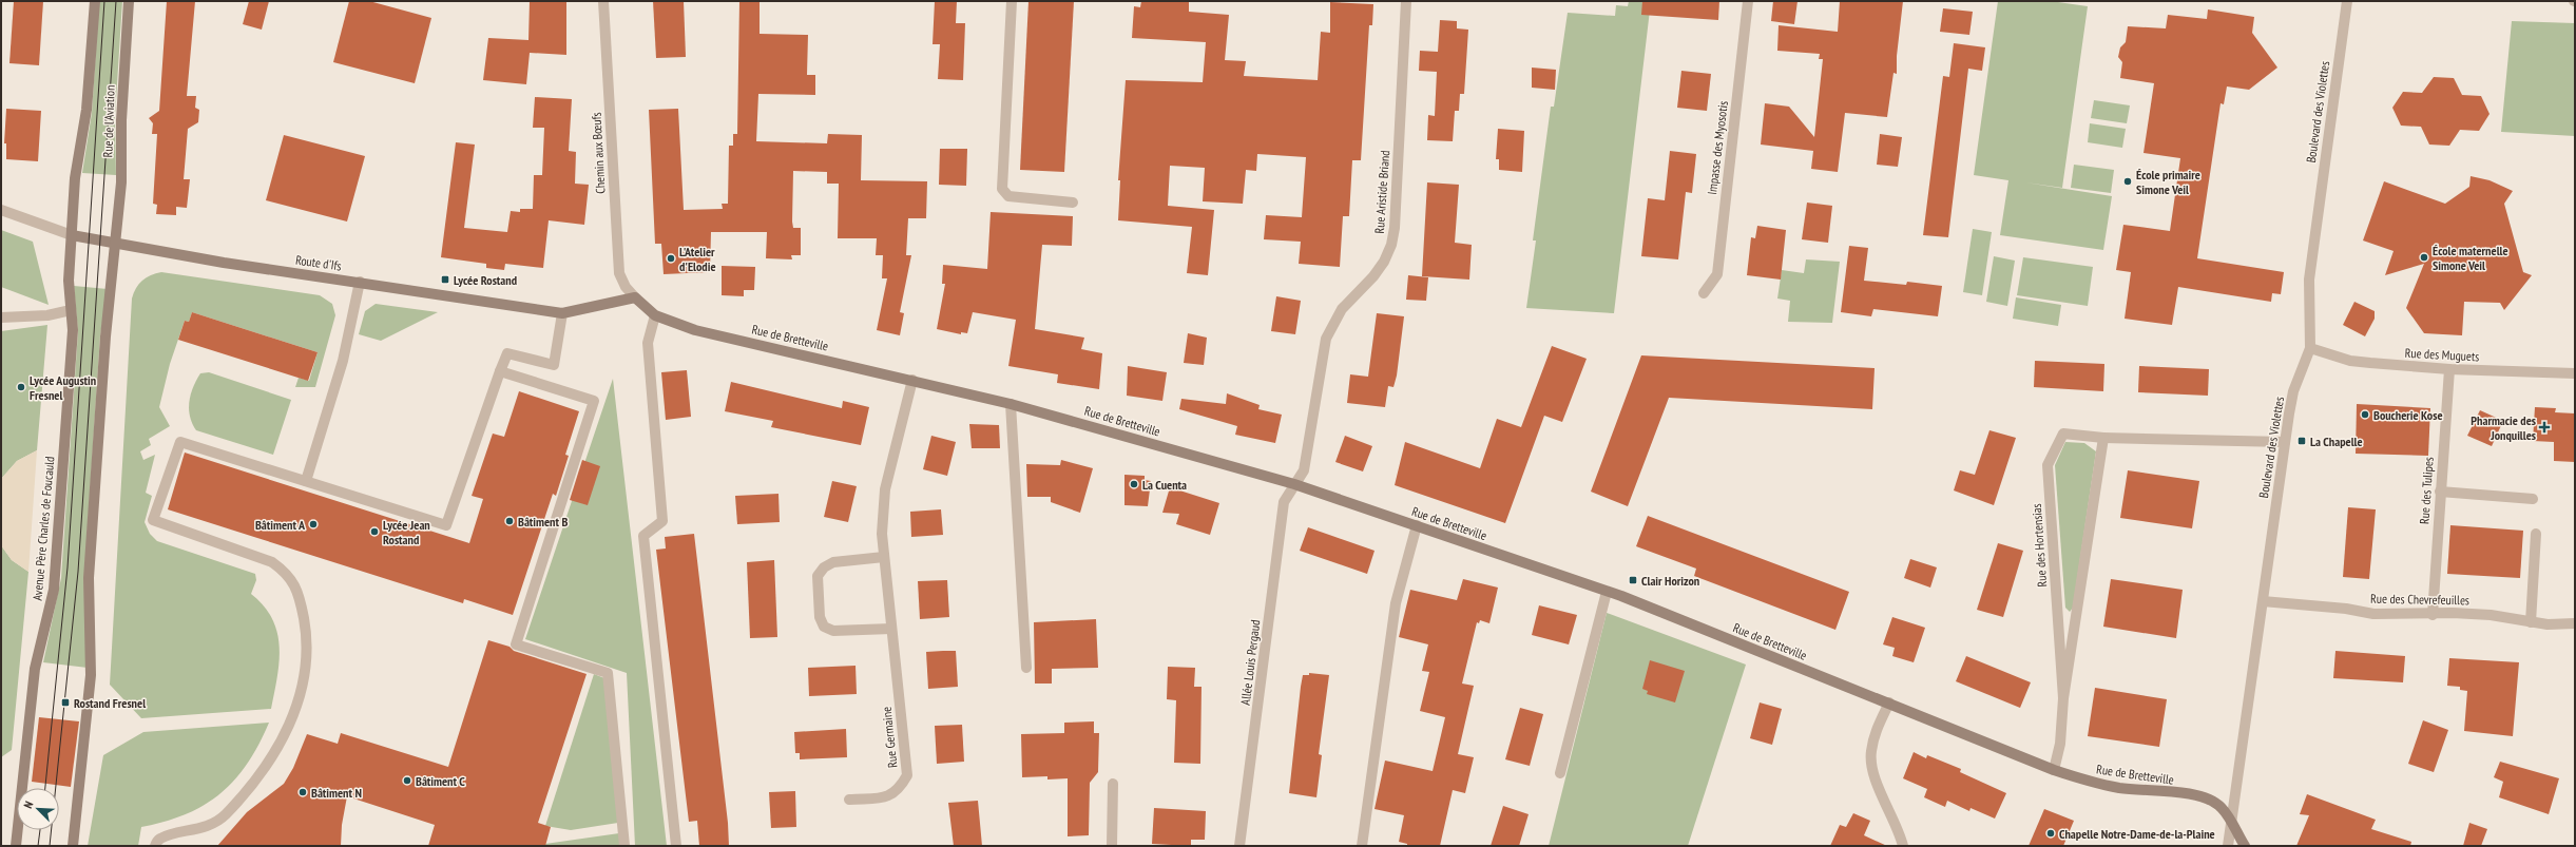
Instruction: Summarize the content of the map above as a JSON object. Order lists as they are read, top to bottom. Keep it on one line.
{"streets":{"main road":["Rue de l'Aviation","Route d'Ifs","Rue de Bretteville","Avenue Père Charles de Foucauld"],"street":["Boulevard des Violettes","Impasse des Myosotis","Chemin aux Bœufs","Rue Aristide Briand","Rue des Muguets","Rue des Tulipes","Rue des Hortensias","Rue des Chevrefeuilles","Allée Louis Pergaud","Rue Germaine"]},"crossings":[["Boulevard des Violettes","Rue de Bretteville"],["Boulevard des Violettes","Rue des Muguets"],["Boulevard des Violettes","Rue des Hortensias"],["Boulevard des Violettes","Rue des Chevrefeuilles"],["Rue de l'Aviation","Route d'Ifs"],["Rue de l'Aviation","Avenue Père Charles de Foucauld"],["Chemin aux Bœufs","Route d'Ifs"],["Chemin aux Bœufs","Rue de Bretteville"],["Rue Aristide Briand","Rue de Bretteville"],["Rue Aristide Briand","Allée Louis Pergaud"],["Route d'Ifs","Rue de Bretteville"],["Route d'Ifs","Avenue Père Charles de Foucauld"],["Rue de Bretteville","Rue des Hortensias"],["Rue de Bretteville","Allée Louis Pergaud"],["Rue de Bretteville","Rue Germaine"],["Rue des Muguets","Rue des Tulipes"],["Rue des Tulipes","Rue des Chevrefeuilles"]],"places":{"other":["École primaire Simone Veil","École maternelle Simone Veil","L'Atelier d'Elodie","Lycée Augustin Fresnel","Boucherie Kose","La Cuenta","Bâtiment B","Bâtiment A","Lycée Jean Rostand","Bâtiment C","Bâtiment N","Chapelle Notre-Dame-de-la-Plaine"],"transit":["Lycée Rostand","La Chapelle","Clair Horizon","Rostand Fresnel"],"health":["Pharmacie des Jonquilles"]},"north":"top left"}
